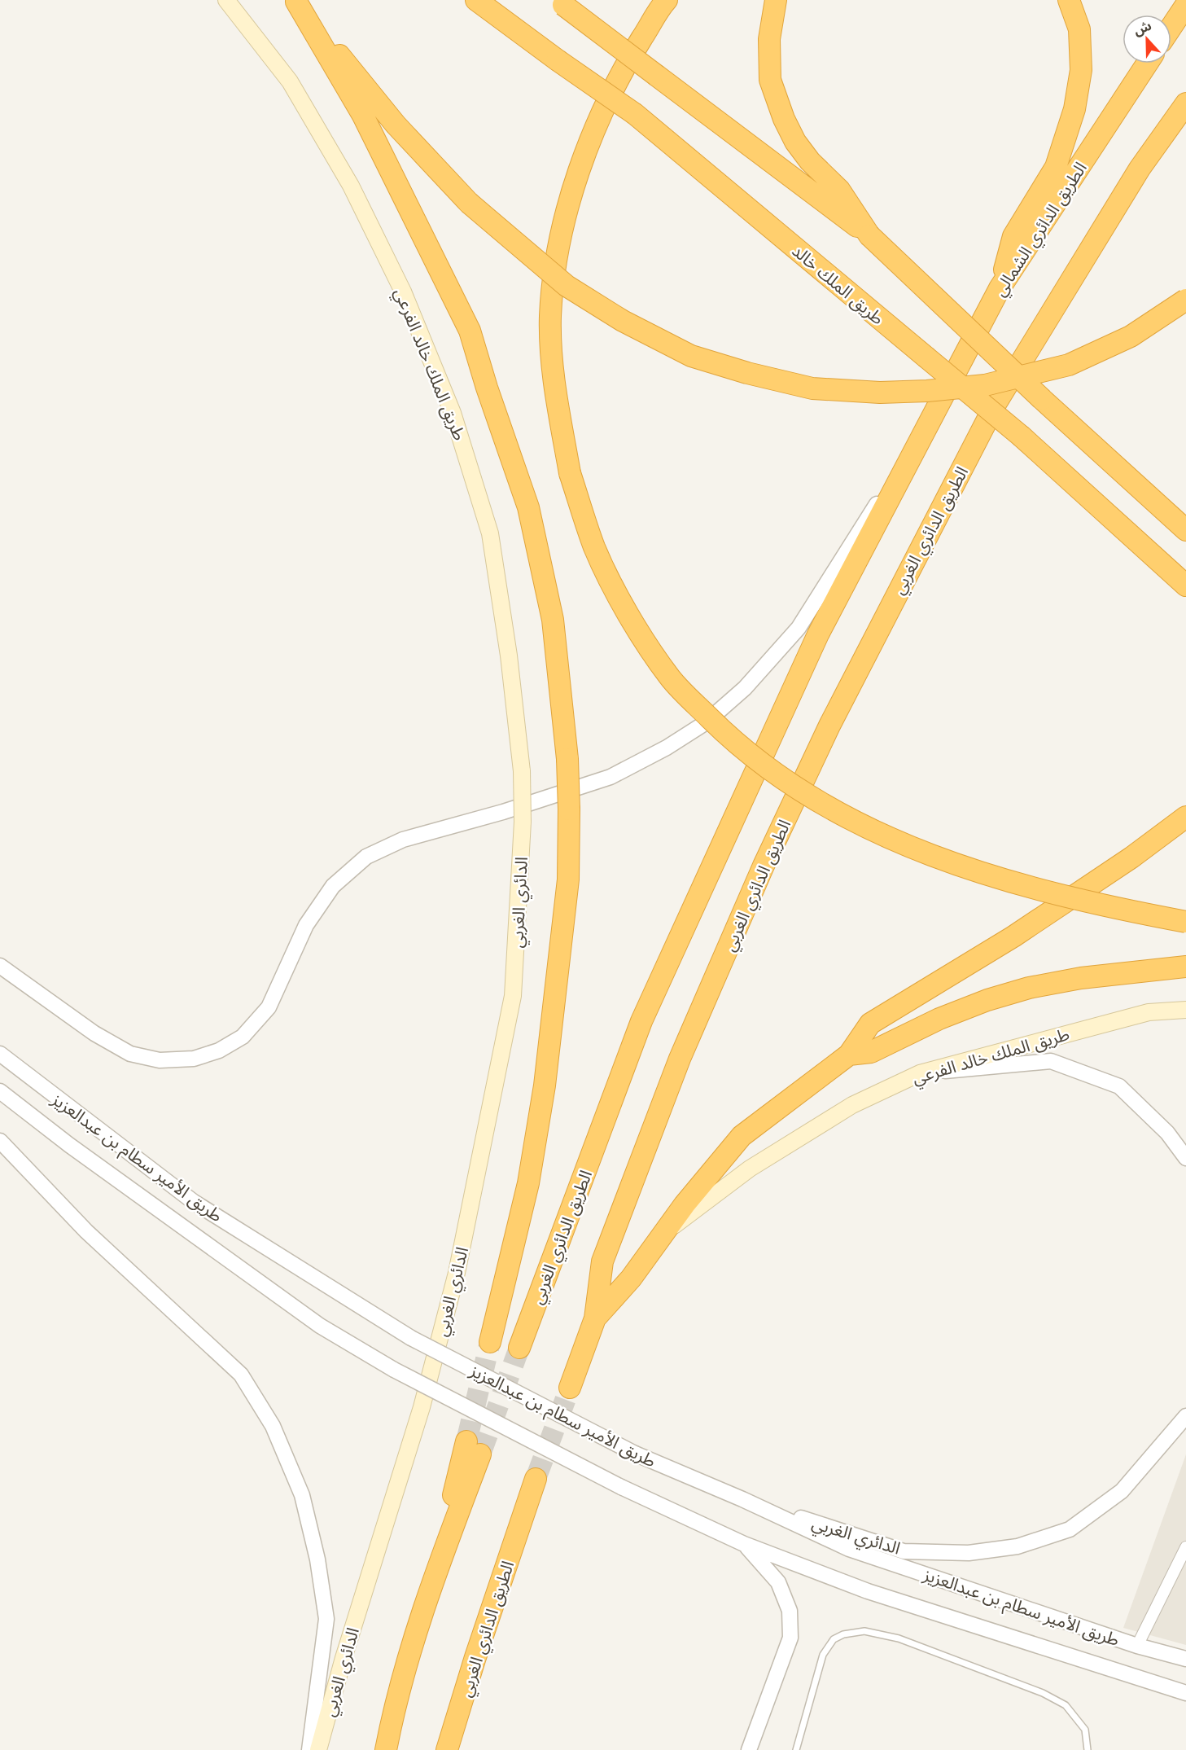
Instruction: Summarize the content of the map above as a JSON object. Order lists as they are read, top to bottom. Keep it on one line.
{"streets":{"highway":["الطريق الدائري الشمالي","طريق الملك خالد","الطريق الدائري الغربي"],"main road":["طريق الملك خالد الفرعي","الدائري الغربي"],"street":["طريق الأمير سطام بن عبدالعزيز"]},"crossings":[["الطريق الدائري الشمالي","الطريق الدائري الغربي"],["طريق الملك خالد الفرعي","الدائري الغربي"],["الدائري الغربي","طريق الأمير سطام بن عبدالعزيز"]],"north":"top"}
